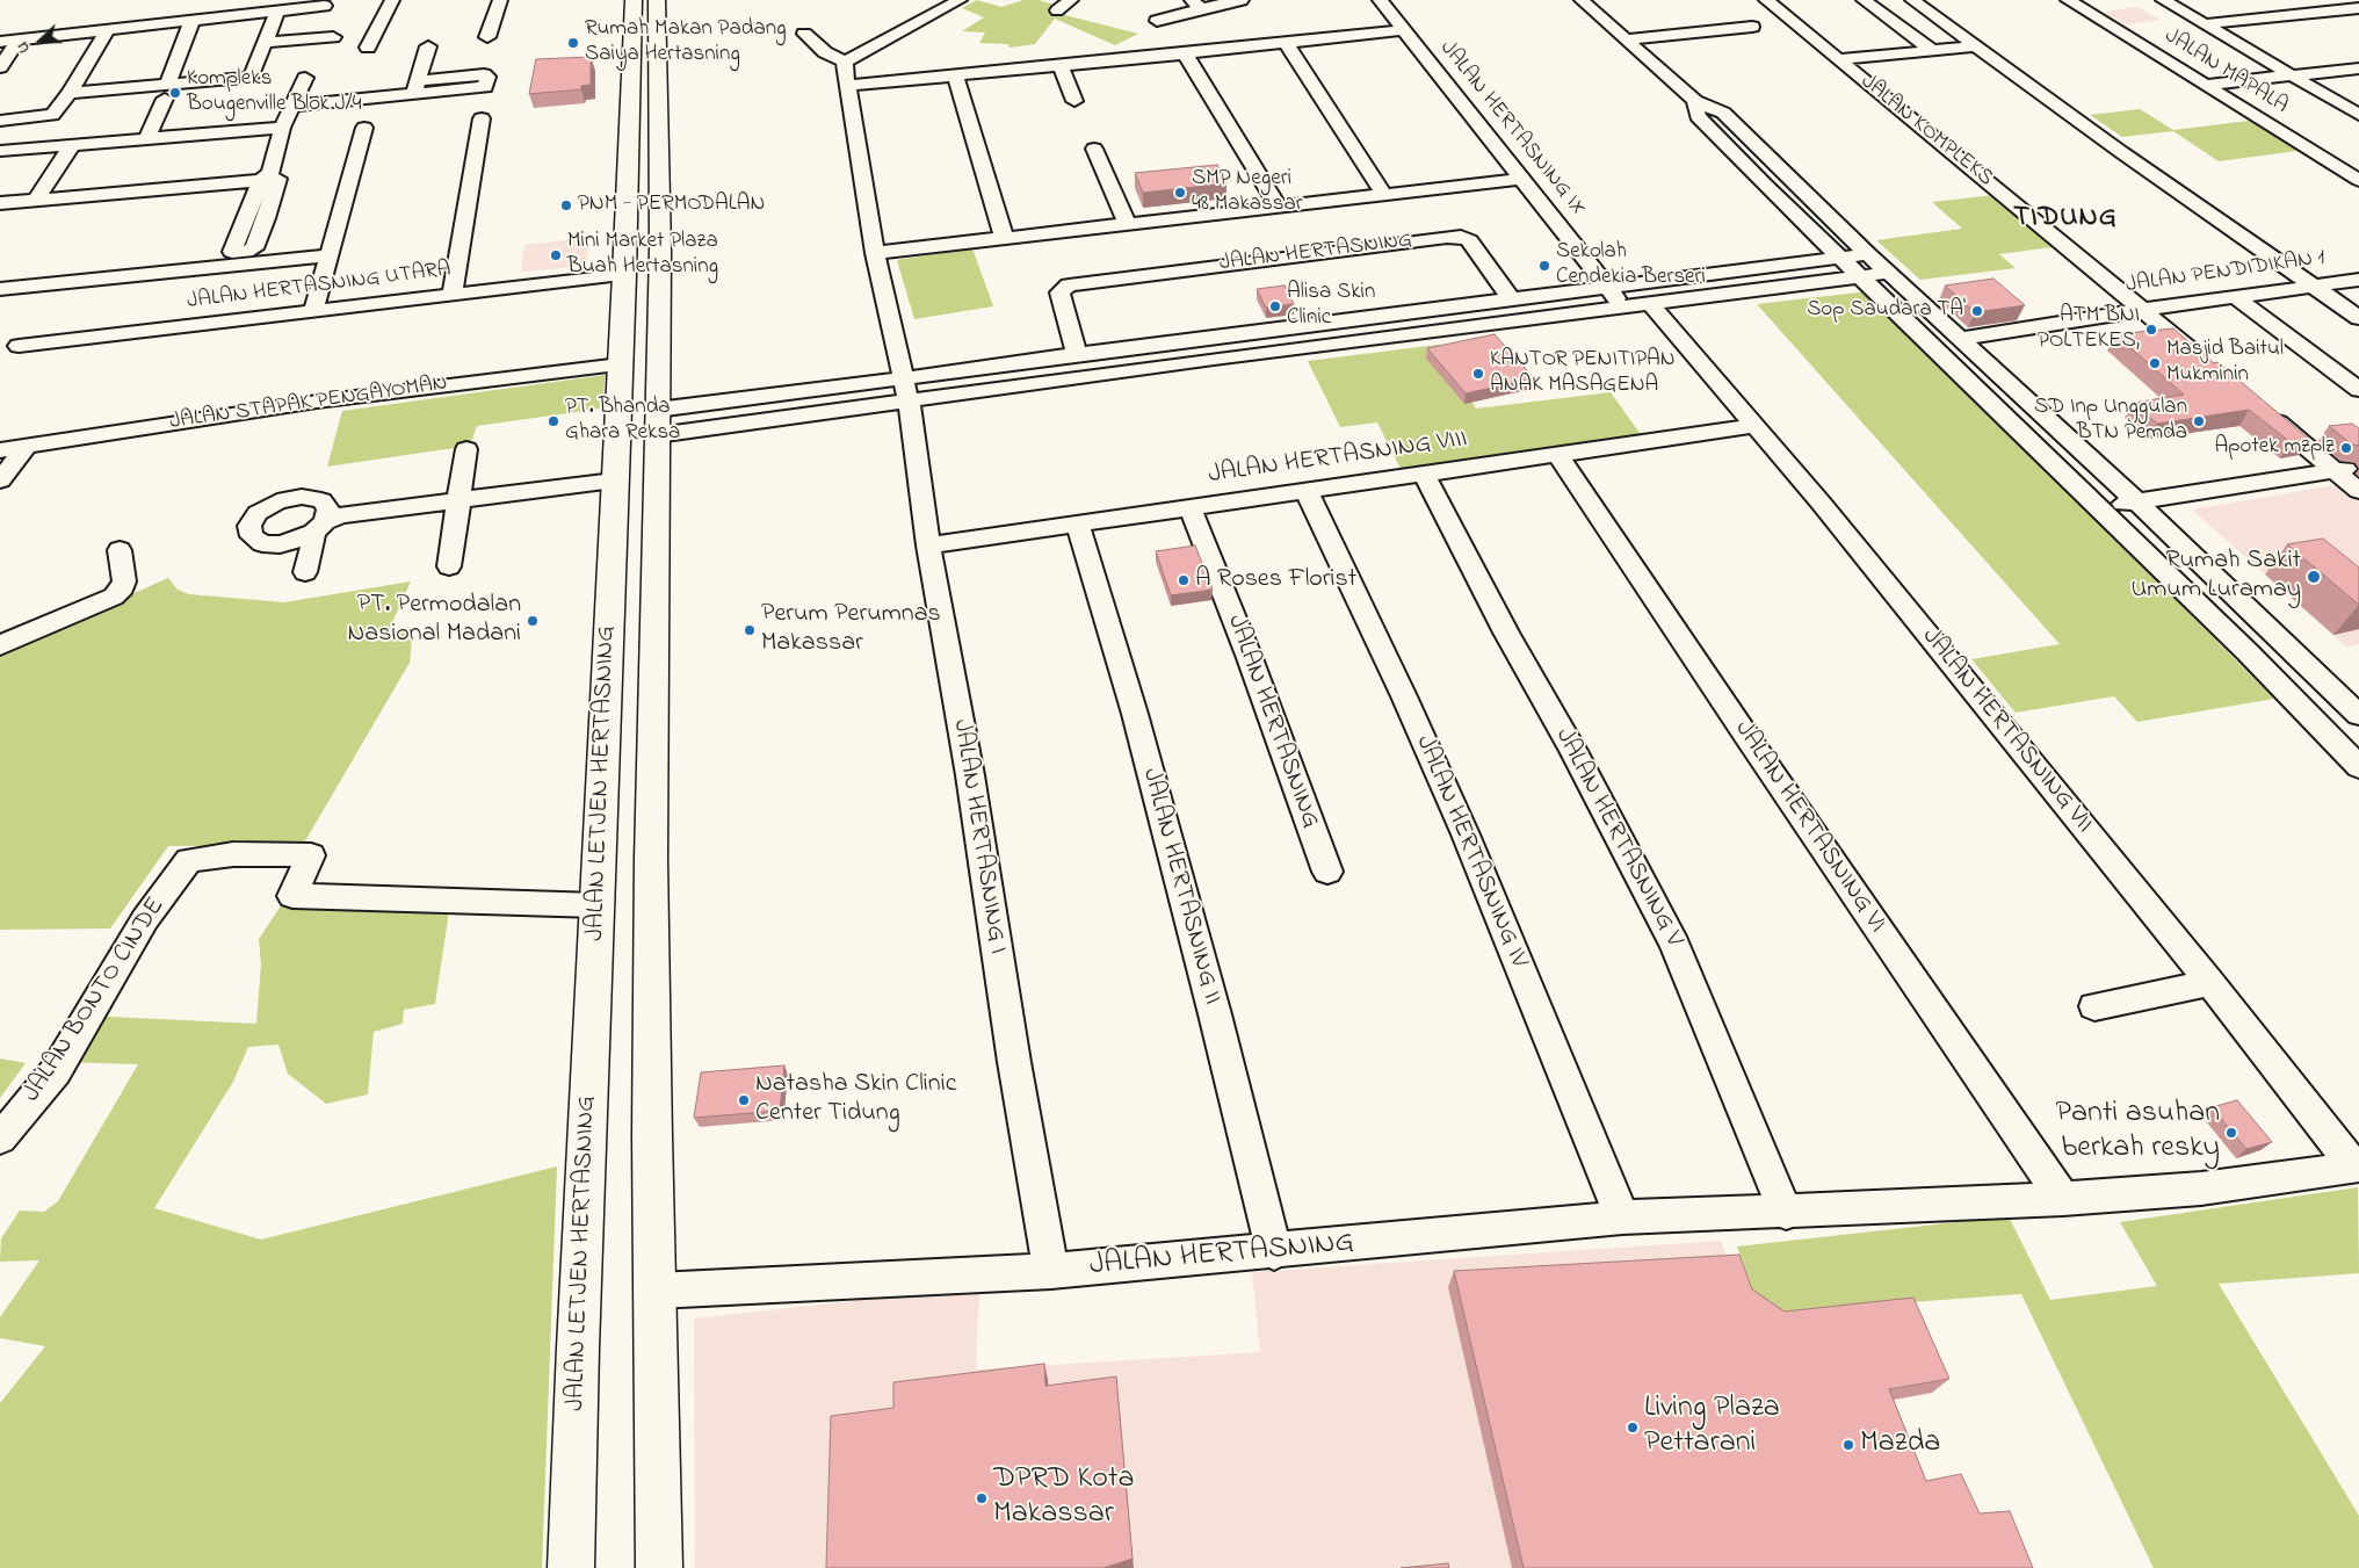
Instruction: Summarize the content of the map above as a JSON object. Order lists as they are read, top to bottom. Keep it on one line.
{"streets":{"main road":["JALAN LETJEN HERTASNING"],"street":["JALAN MAPALA","JALAN HERTASNING IX","JALAN KOMPLEKS","JALAN HERTASNING","JALAN PENDIDIKAN 1","JALAN HERTASNING UTARA","JALAN STAPAK PENGAYOMAN","JALAN HERTASNING VIII","JALAN HERTASNING VII","JALAN HERTASNING VI","JALAN HERTASNING I","JALAN HERTASNING V","JALAN HERTASNING IV","JALAN HERTASNING II","JALAN BONTO CINDE"]},"crossings":[["JALAN HERTASNING IX","JALAN HERTASNING"],["JALAN KOMPLEKS","JALAN PENDIDIKAN 1"],["JALAN HERTASNING","JALAN HERTASNING VIII"],["JALAN HERTASNING","JALAN HERTASNING VII"],["JALAN HERTASNING","JALAN LETJEN HERTASNING"],["JALAN HERTASNING","JALAN HERTASNING VI"],["JALAN HERTASNING","JALAN HERTASNING I"],["JALAN HERTASNING","JALAN HERTASNING V"],["JALAN HERTASNING","JALAN HERTASNING IV"],["JALAN HERTASNING","JALAN HERTASNING II"],["JALAN HERTASNING UTARA","JALAN LETJEN HERTASNING"],["JALAN STAPAK PENGAYOMAN","JALAN LETJEN HERTASNING"],["JALAN HERTASNING VIII","JALAN HERTASNING VII"],["JALAN HERTASNING VIII","JALAN HERTASNING VI"],["JALAN HERTASNING VIII","JALAN HERTASNING I"],["JALAN HERTASNING VIII","JALAN HERTASNING V"],["JALAN HERTASNING VIII","JALAN HERTASNING IV"],["JALAN HERTASNING VIII","JALAN HERTASNING II"],["JALAN LETJEN HERTASNING","JALAN BONTO CINDE"]],"districts":["TIDUNG"],"places":["Rumah Makan Padang Saiya Hertasning","Kompleks Bougenville Blok J/4","SMP Negeri 48 Makassar","PNM - PERMODALAN","Mini Market Plaza Buah Hertasning","Sekolah Cendekia Berseri","Alisa Skin Clinic","Sop Saudara TA'","ATM BNI POLTEKES,","Masjid Baitul Mukminin","KANTOR PENITIPAN ANAK MASAGENA","PT. Bhanda Ghara Reksa","SD Inp Unggulan BTN Pemda","Apotek mzplz","Rumah Sakit Umum Luramay","A Roses Florist","PT. Permodalan Nasional Madani","Perum Perumnas Makassar","Natasha Skin Clinic Center Tidung","Panti asuhan berkah resky","Living Plaza Pettarani","Mazda","DPRD Kota Makassar"],"north":"left"}
